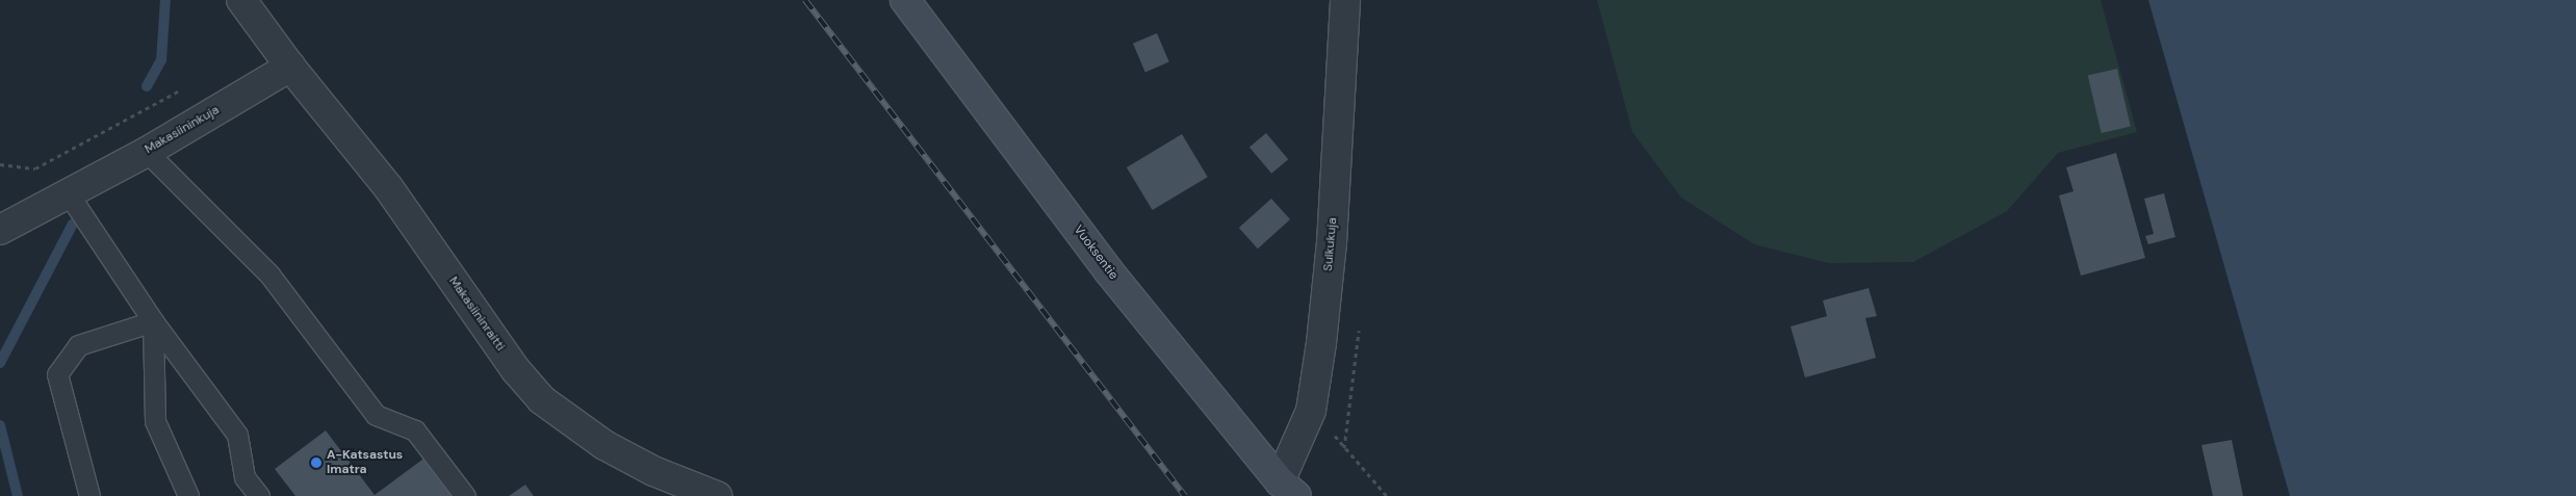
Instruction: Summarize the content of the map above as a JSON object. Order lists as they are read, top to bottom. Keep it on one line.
{"streets":{"street":["Makasiininkuja","Sulkukuja","Vuoksentie","Makasiininraitti"]},"crossings":[["Makasiininkuja","Makasiininraitti"],["Sulkukuja","Vuoksentie"]],"places":["A-Katsastus Imatra"]}
